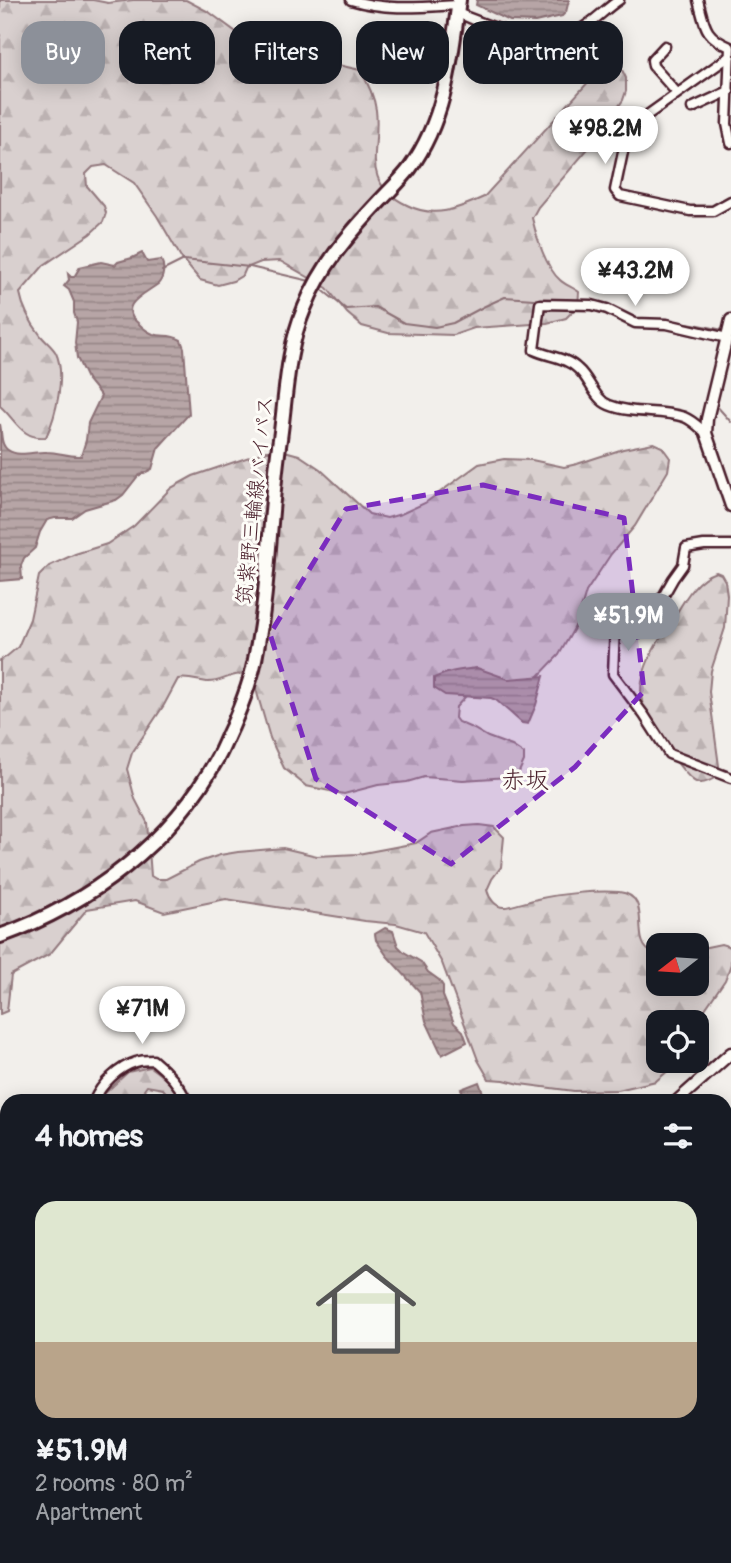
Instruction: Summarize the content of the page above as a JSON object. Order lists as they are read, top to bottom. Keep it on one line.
{"streets":{"main road":["筑紫野三輪線バイパス"]},"districts":["赤坂"],"north":"left","page":{"chip":["Buy","Rent","Filters","New","Apartment"],"price":["¥98.2M","¥43.2M","¥51.9M","¥71M"],"heading":"4 homes","list":[{"name":"¥51.9M","note":"2 rooms · 80 m² · Apartment"}]}}
